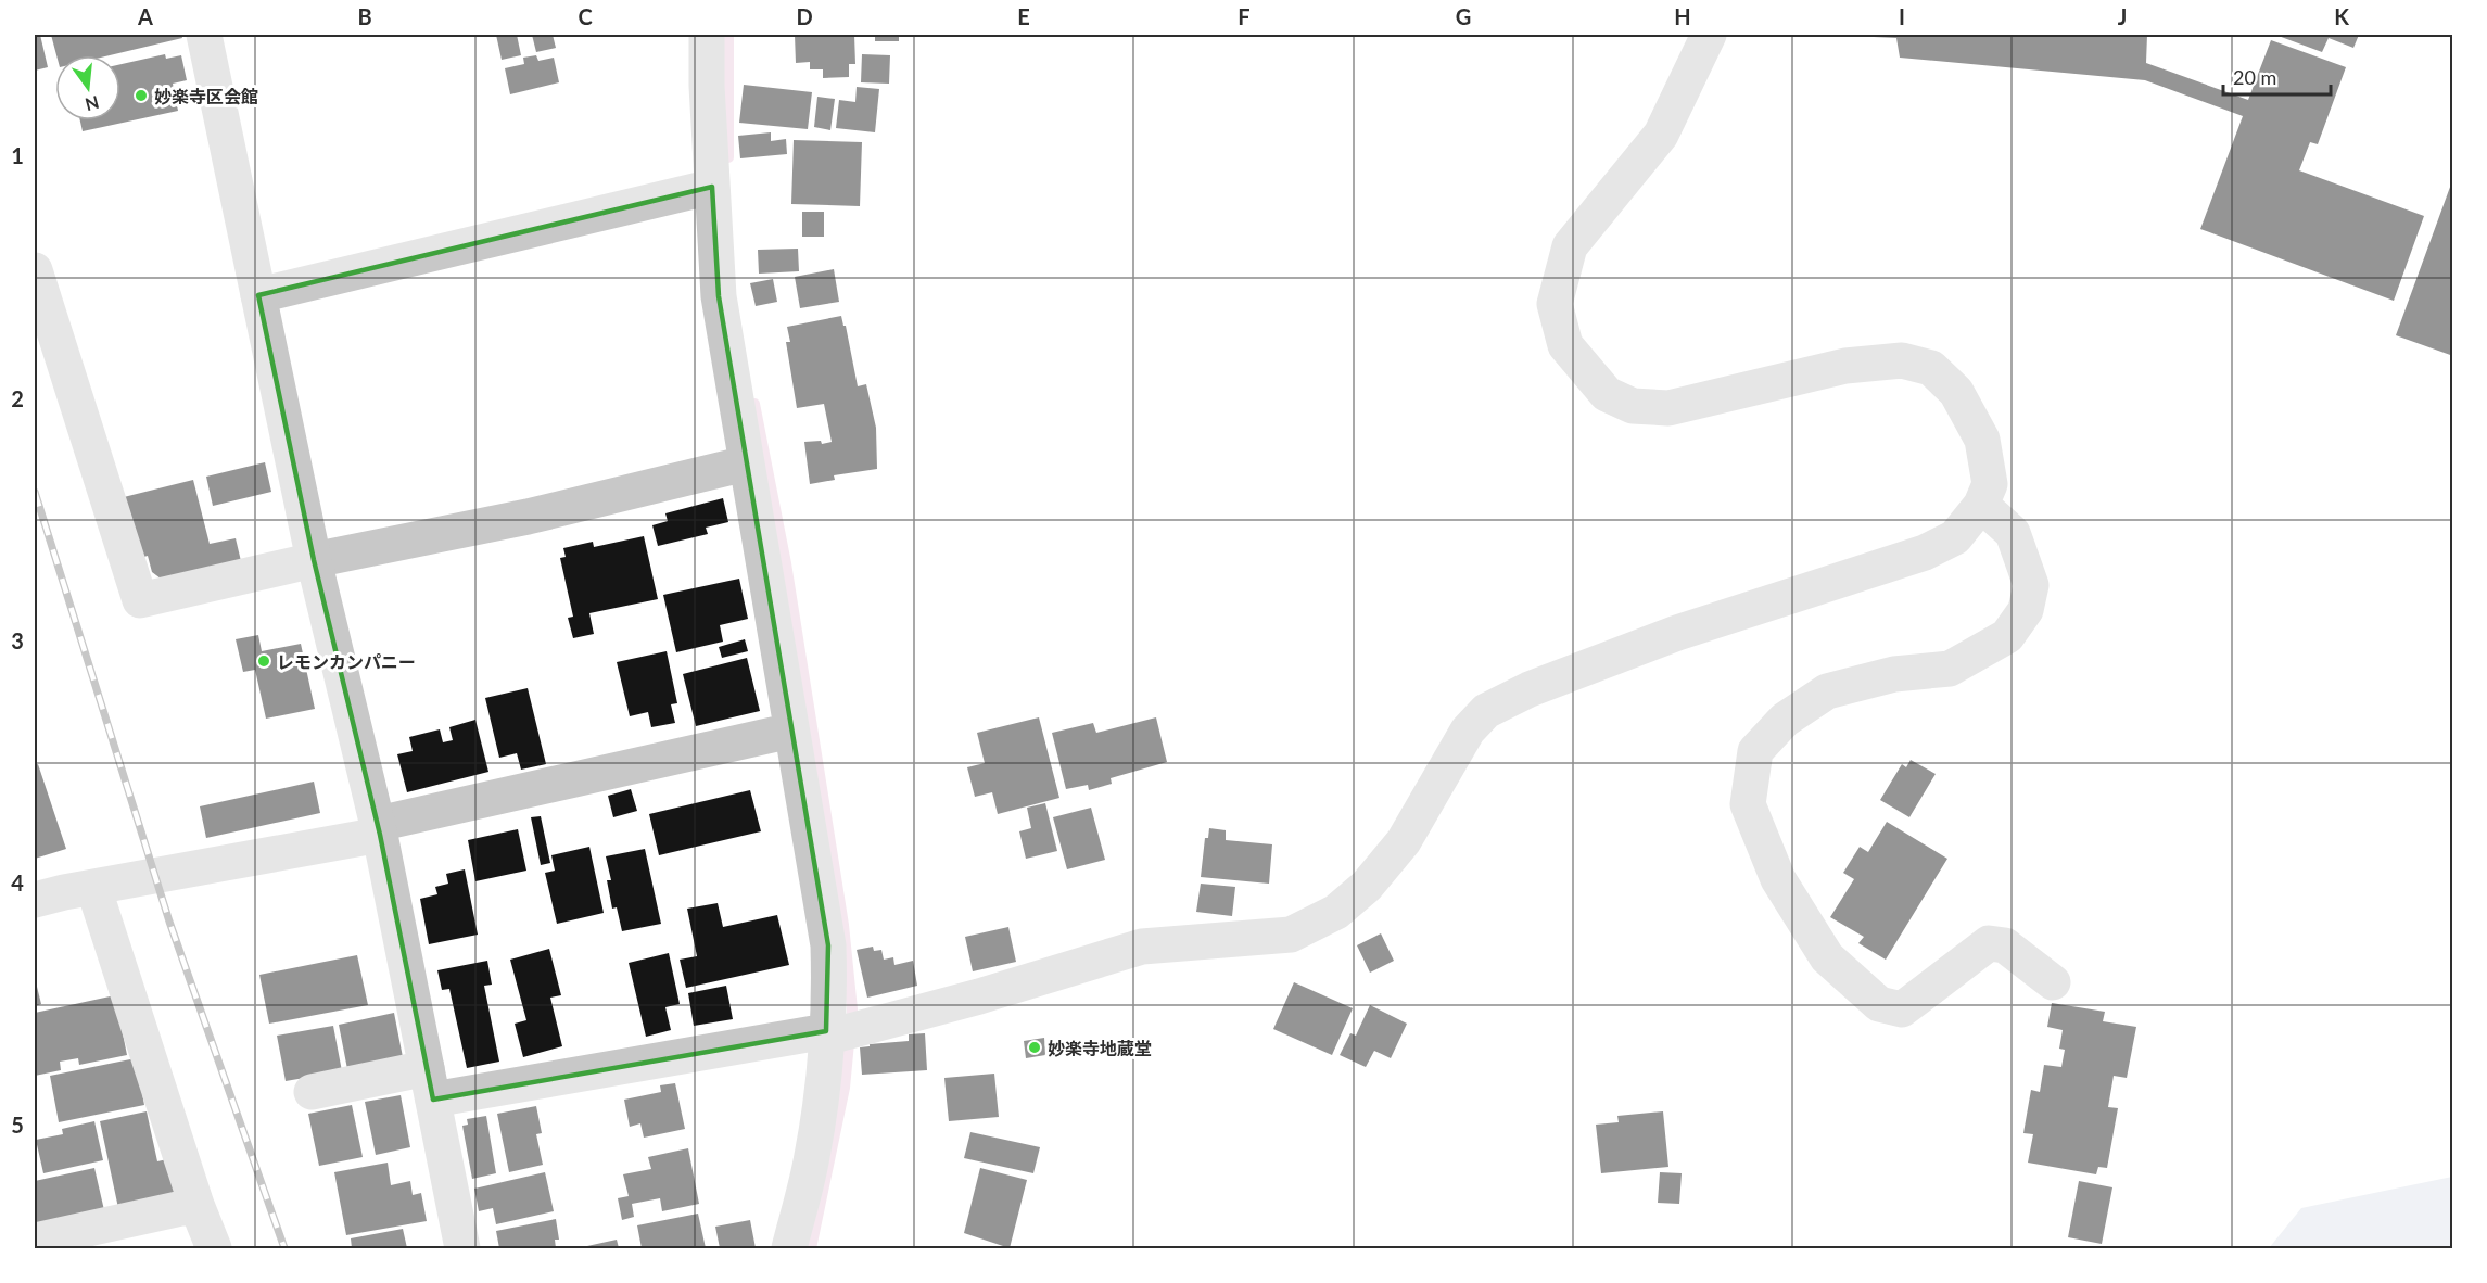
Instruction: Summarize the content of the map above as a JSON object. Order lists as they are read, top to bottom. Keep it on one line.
{"places":["妙楽寺区会館","レモンカンパニー","妙楽寺地蔵堂"],"scale_bar":"20 m","north":"bottom","grid":{"columns":["A","B","C","D","E","F","G","H","I","J","K"],"rows":["1","2","3","4","5"]}}
